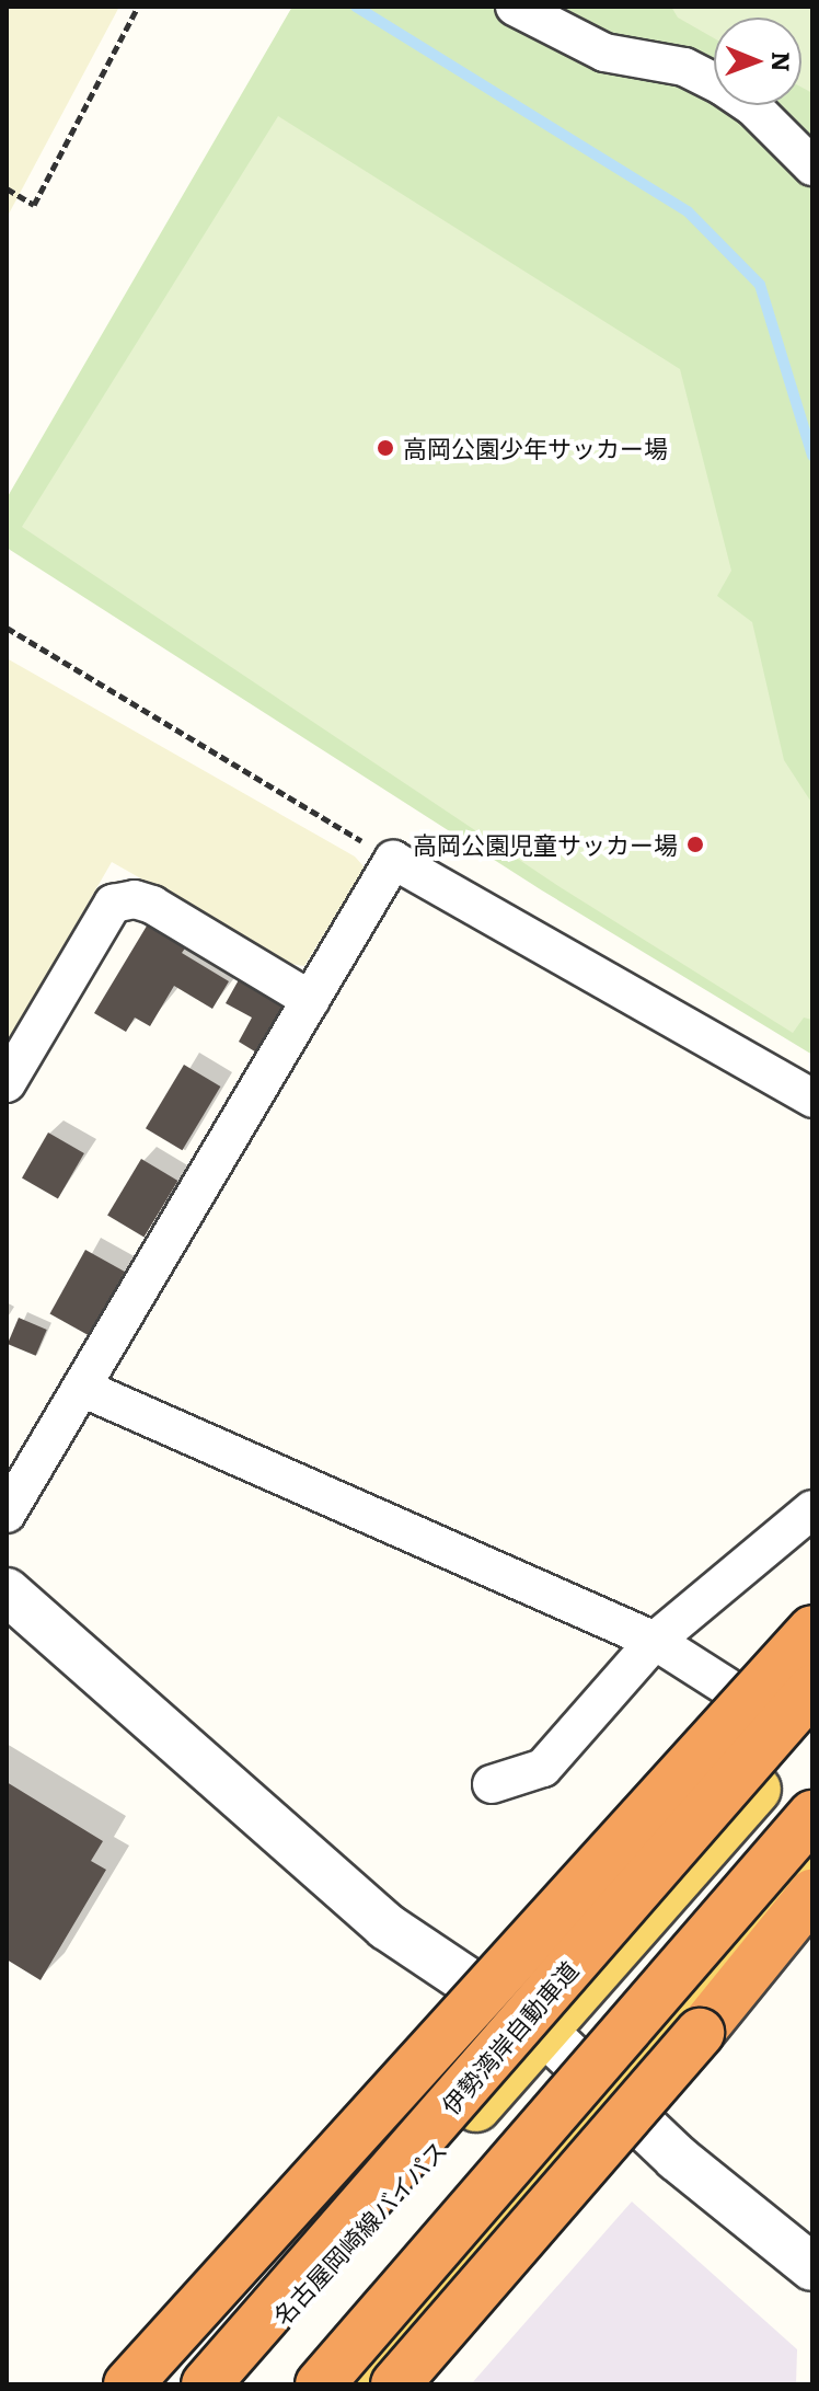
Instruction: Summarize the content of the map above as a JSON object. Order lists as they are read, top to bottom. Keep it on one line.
{"streets":{"highway":["伊勢湾岸自動車道"],"main road":["名古屋岡崎線バイパス"]},"crossings":[["伊勢湾岸自動車道","名古屋岡崎線バイパス"]],"places":["高岡公園少年サッカー場","高岡公園児童サッカー場"],"north":"right"}
